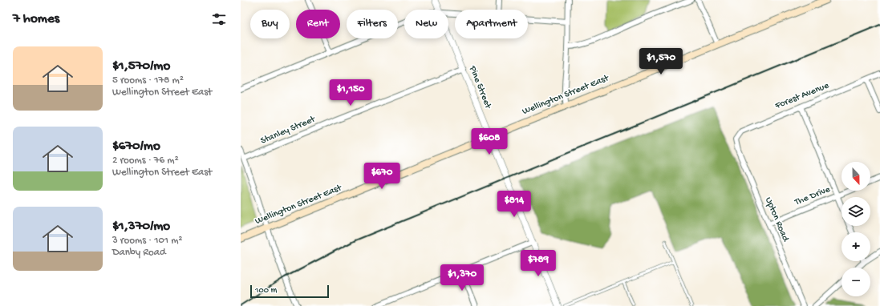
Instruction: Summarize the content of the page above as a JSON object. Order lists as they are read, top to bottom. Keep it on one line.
{"streets":{"main road":["Wellington Street East"],"street":["Pine Street","Forest Avenue","Stanley Street","The Drive","Upton Road"]},"crossings":[["Pine Street","Wellington Street East"],["Pine Street","Stanley Street"],["Forest Avenue","Upton Road"],["The Drive","Upton Road"]],"scale_bar":"100 m","north":"bottom","page":{"heading":"7 homes","chip":["Buy","Rent","Filters","New","Apartment"],"list":[{"name":"$1,570/mo","note":"5 rooms · 178 m² · Wellington Street East"},{"name":"$670/mo","note":"2 rooms · 76 m² · Wellington Street East"},{"name":"$1,370/mo","note":"3 rooms · 101 m² · Danby Road"}],"price":["$1,570","$1,150","$608","$670","$814","$789","$1,370"],"map_buttons":["+","−"],"scale":"100 m"}}
